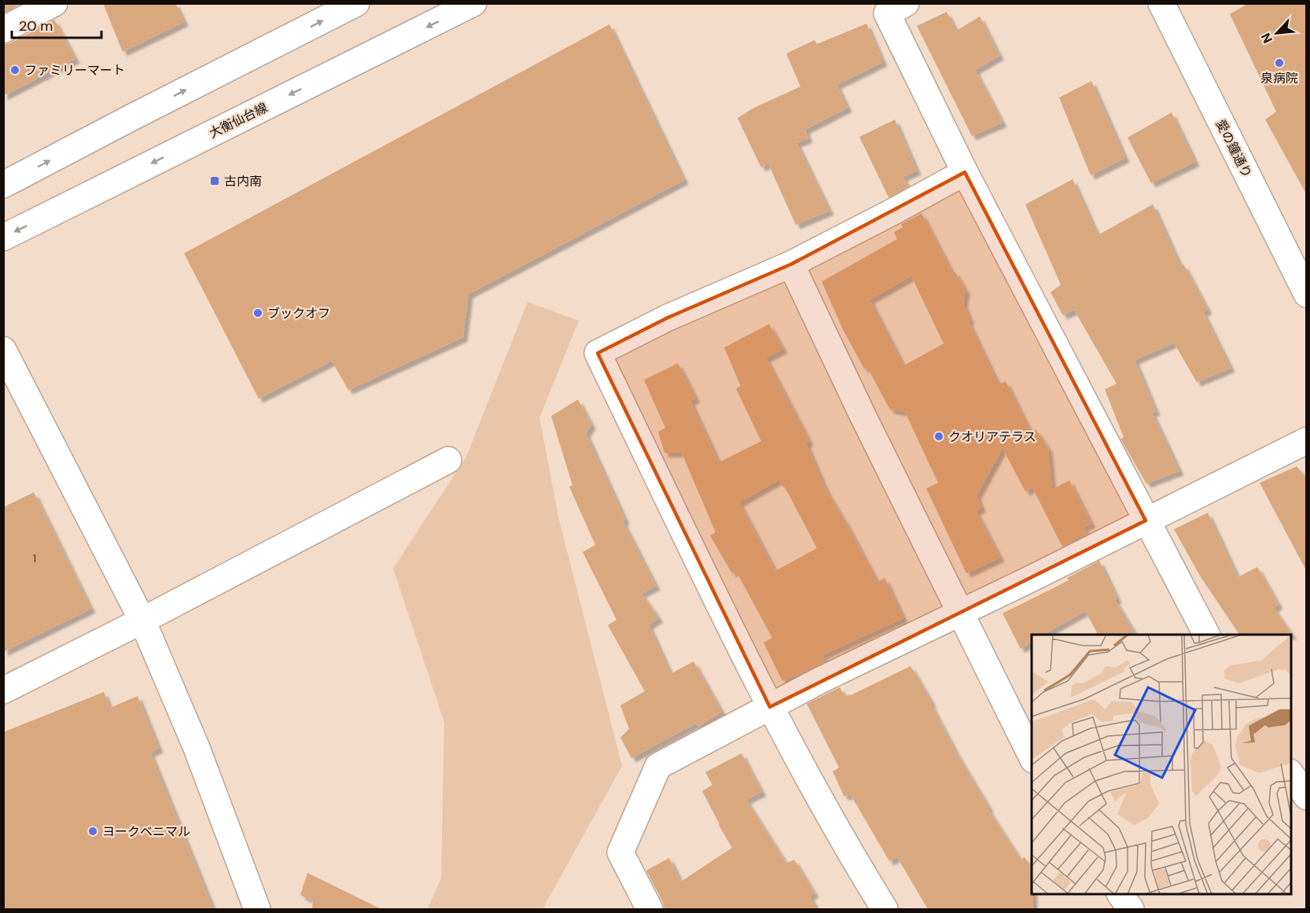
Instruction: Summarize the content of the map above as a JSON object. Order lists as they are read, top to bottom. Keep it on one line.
{"streets":{"street":["大衡仙台線","愛の鐘通り"]},"places":{"other":["泉病院","ファミリーマート","ブックオフ","クオリアテラス","ヨークベニマル"],"transit":["古内南"]},"house_numbers":["1"],"scale_bar":"20 m","north":"bottom left"}
